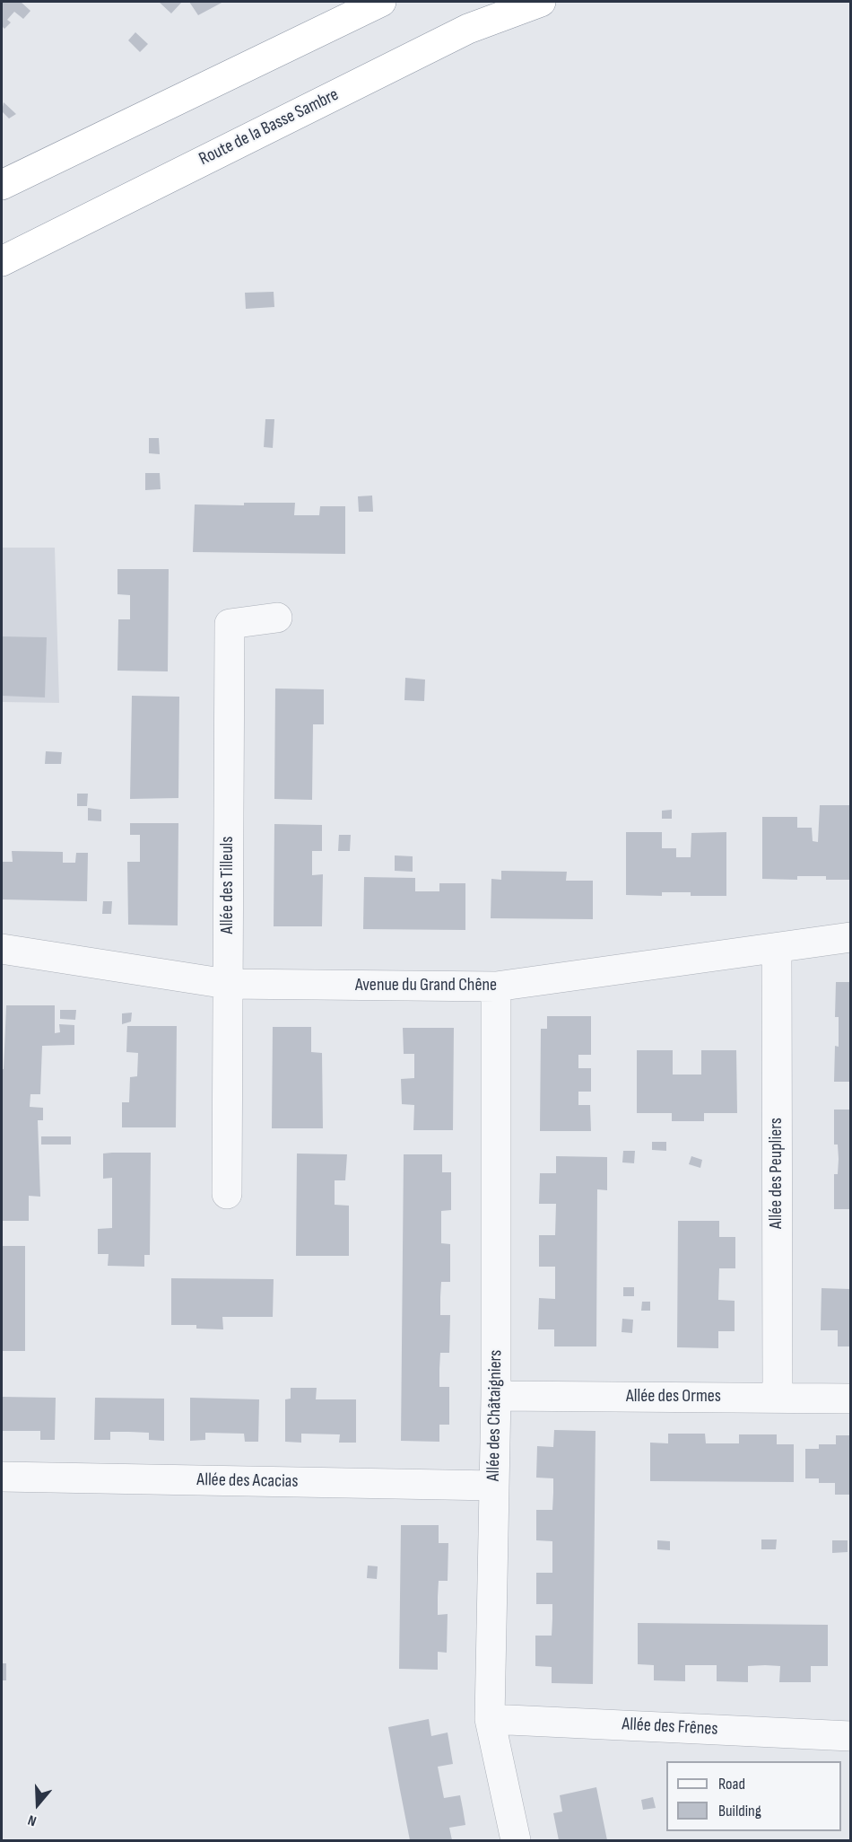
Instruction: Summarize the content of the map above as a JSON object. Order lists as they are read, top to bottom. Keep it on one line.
{"streets":{"highway":["Route de la Basse Sambre"],"street":["Allée des Tilleuls","Avenue du Grand Chêne","Allée des Peupliers","Allée des Ormes","Allée des Châtaigniers","Allée des Acacias","Allée des Frênes"]},"crossings":[["Allée des Tilleuls","Avenue du Grand Chêne"],["Avenue du Grand Chêne","Allée des Peupliers"],["Avenue du Grand Chêne","Allée des Châtaigniers"],["Allée des Peupliers","Allée des Ormes"],["Allée des Ormes","Allée des Châtaigniers"],["Allée des Châtaigniers","Allée des Acacias"],["Allée des Châtaigniers","Allée des Frênes"]],"legend":["Road","Building"],"north":"bottom"}
